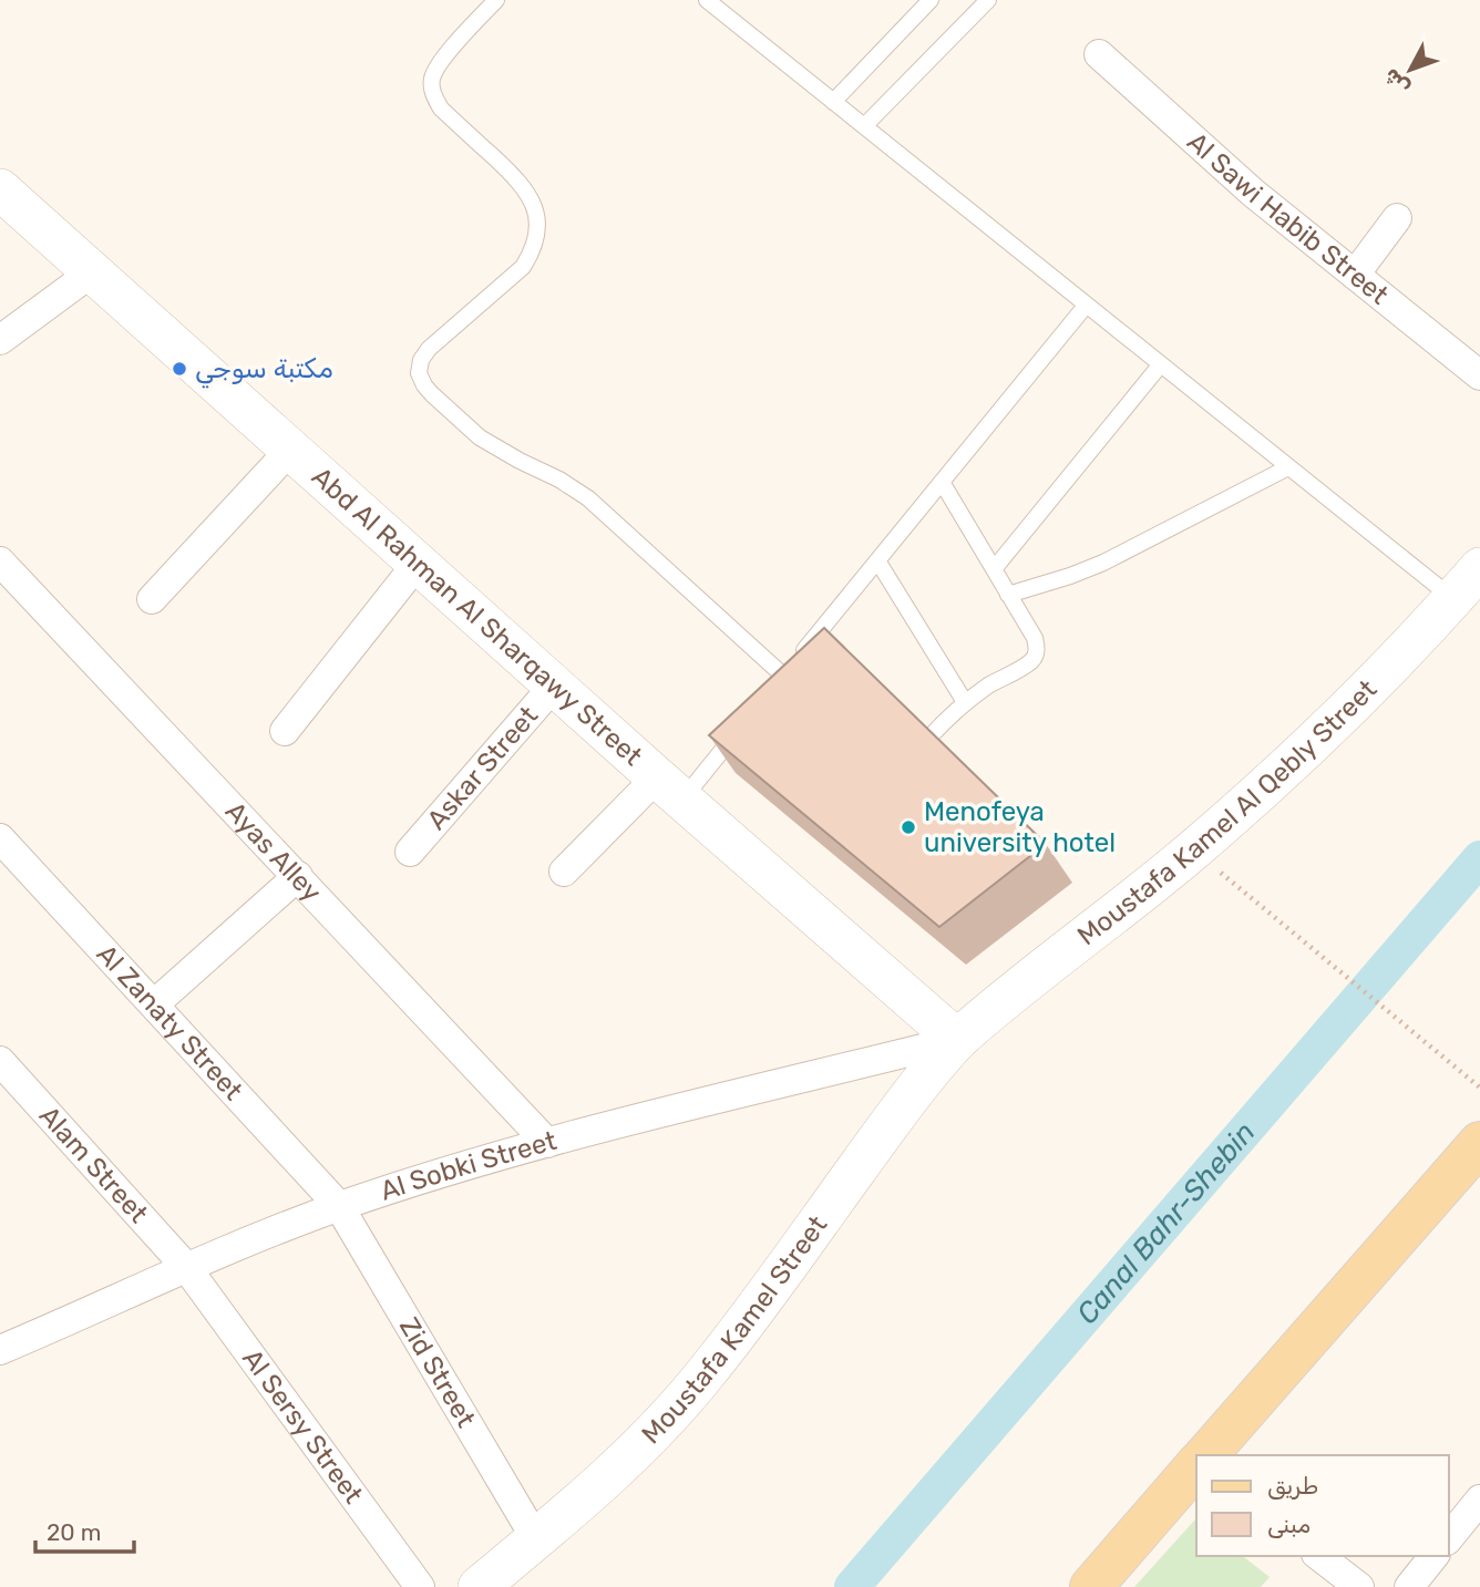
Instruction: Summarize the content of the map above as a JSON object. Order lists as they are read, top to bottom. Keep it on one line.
{"streets":{"main road":["Abd Al Rahman Al Sharqawy Street","Moustafa Kamel Al Qebly Street","Moustafa Kamel Street"],"street":["Al Sawi Habib Street","Askar Street","Ayas Alley","Al Zanaty Street","Alam Street","Al Sobki Street","Zid Street","Al Sersy Street"]},"crossings":[["Abd Al Rahman Al Sharqawy Street","Askar Street"],["Abd Al Rahman Al Sharqawy Street","Moustafa Kamel Al Qebly Street"],["Abd Al Rahman Al Sharqawy Street","Al Sobki Street"],["Abd Al Rahman Al Sharqawy Street","Moustafa Kamel Street"],["Moustafa Kamel Al Qebly Street","Al Sobki Street"],["Moustafa Kamel Al Qebly Street","Moustafa Kamel Street"],["Ayas Alley","Al Sobki Street"],["Al Zanaty Street","Al Sobki Street"],["Al Zanaty Street","Zid Street"],["Alam Street","Al Sobki Street"],["Alam Street","Al Sersy Street"],["Al Sobki Street","Moustafa Kamel Street"],["Al Sobki Street","Zid Street"],["Al Sobki Street","Al Sersy Street"],["Moustafa Kamel Street","Zid Street"]],"water":["Canal Bahr-Shebin"],"places":["مكتبة سوجي","Menofeya university hotel"],"legend":["طريق","مبنى"],"scale_bar":"20 m","north":"bottom left"}
